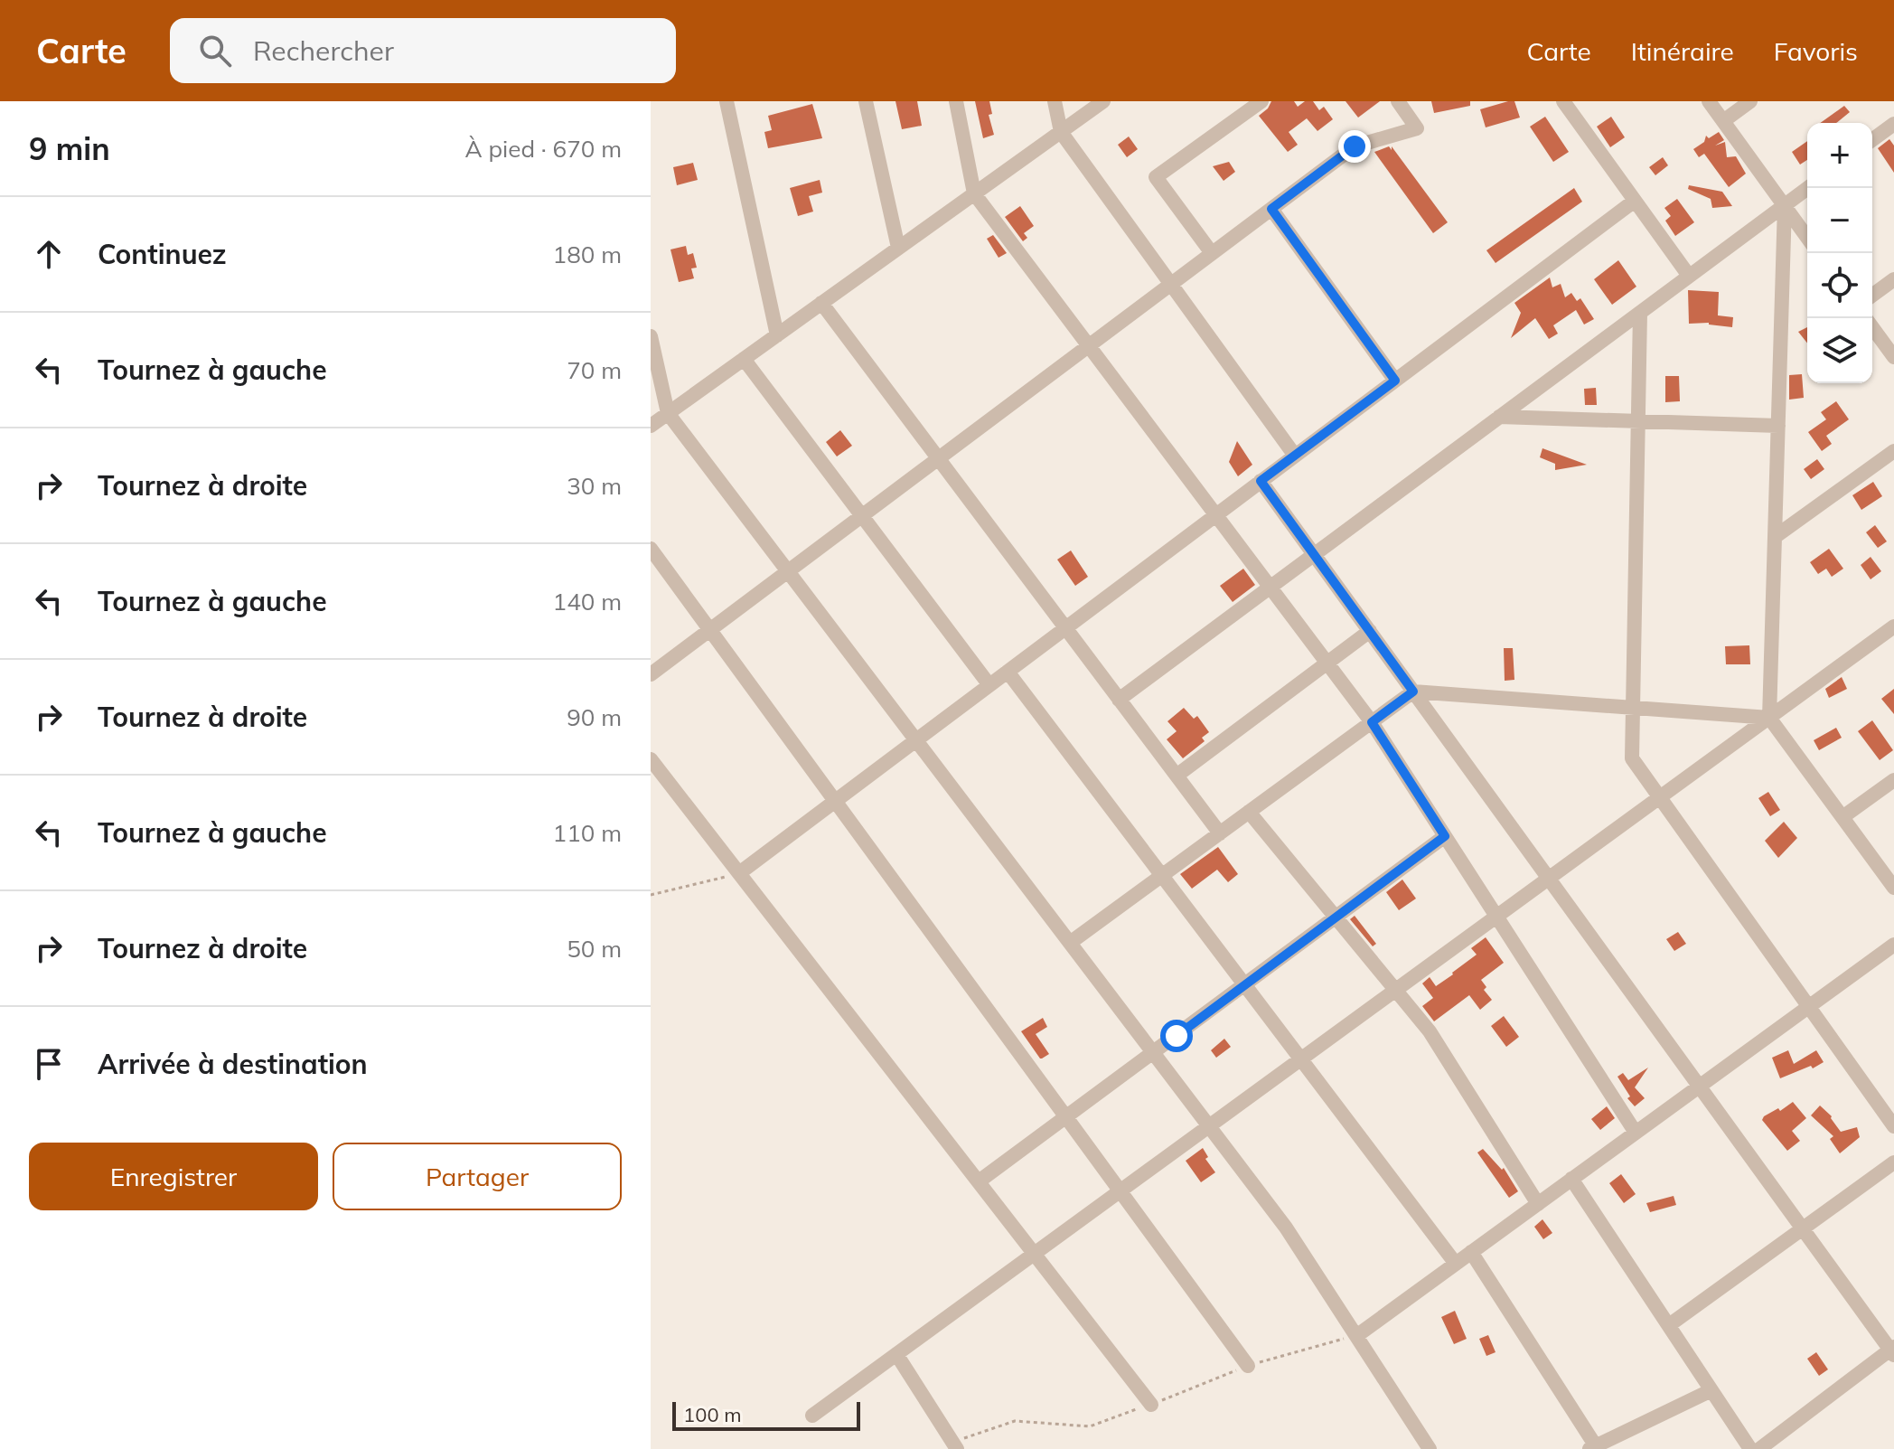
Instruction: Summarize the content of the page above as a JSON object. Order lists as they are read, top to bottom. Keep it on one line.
{"scale_bar":"100 m","page":{"header":"Carte","search":"Rechercher","nav":["Carte","Itinéraire","Favoris"],"heading":["9 min","À pied · 670 m"],"map_buttons":["+","−"],"list":[["Continuez","180 m"],["Tournez à gauche","70 m"],["Tournez à droite","30 m"],["Tournez à gauche","140 m"],["Tournez à droite","90 m"],["Tournez à gauche","110 m"],["Tournez à droite","50 m"],"Arrivée à destination"],"buttons":["Enregistrer","Partager"],"scale":"100 m"}}
